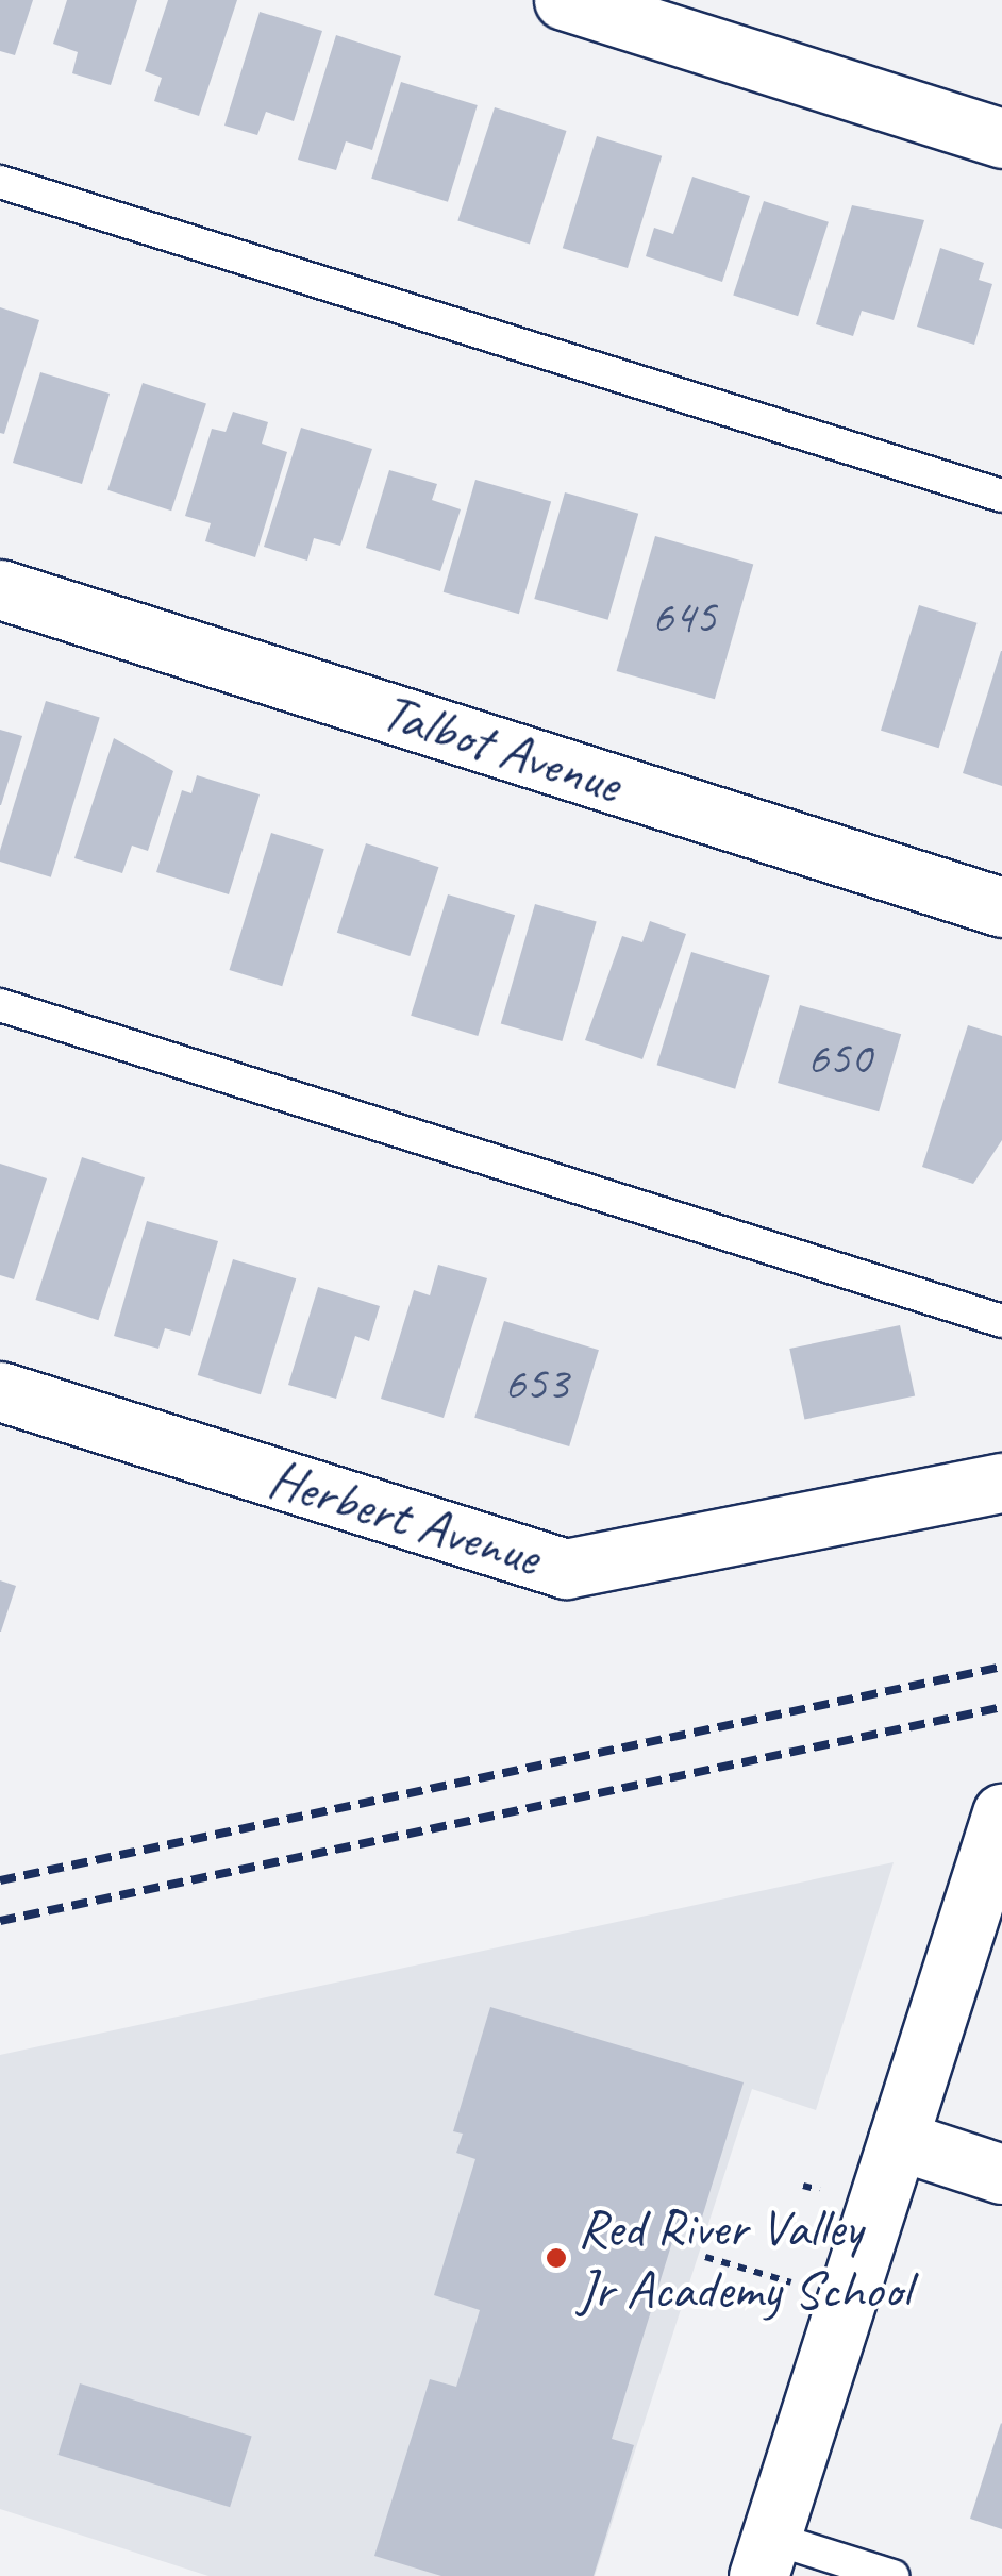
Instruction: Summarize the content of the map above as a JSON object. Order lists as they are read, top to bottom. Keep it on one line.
{"streets":{"street":["Talbot Avenue","Herbert Avenue"]},"places":["Red River Valley Jr Academy School"],"house_numbers":["645","650","653"]}
